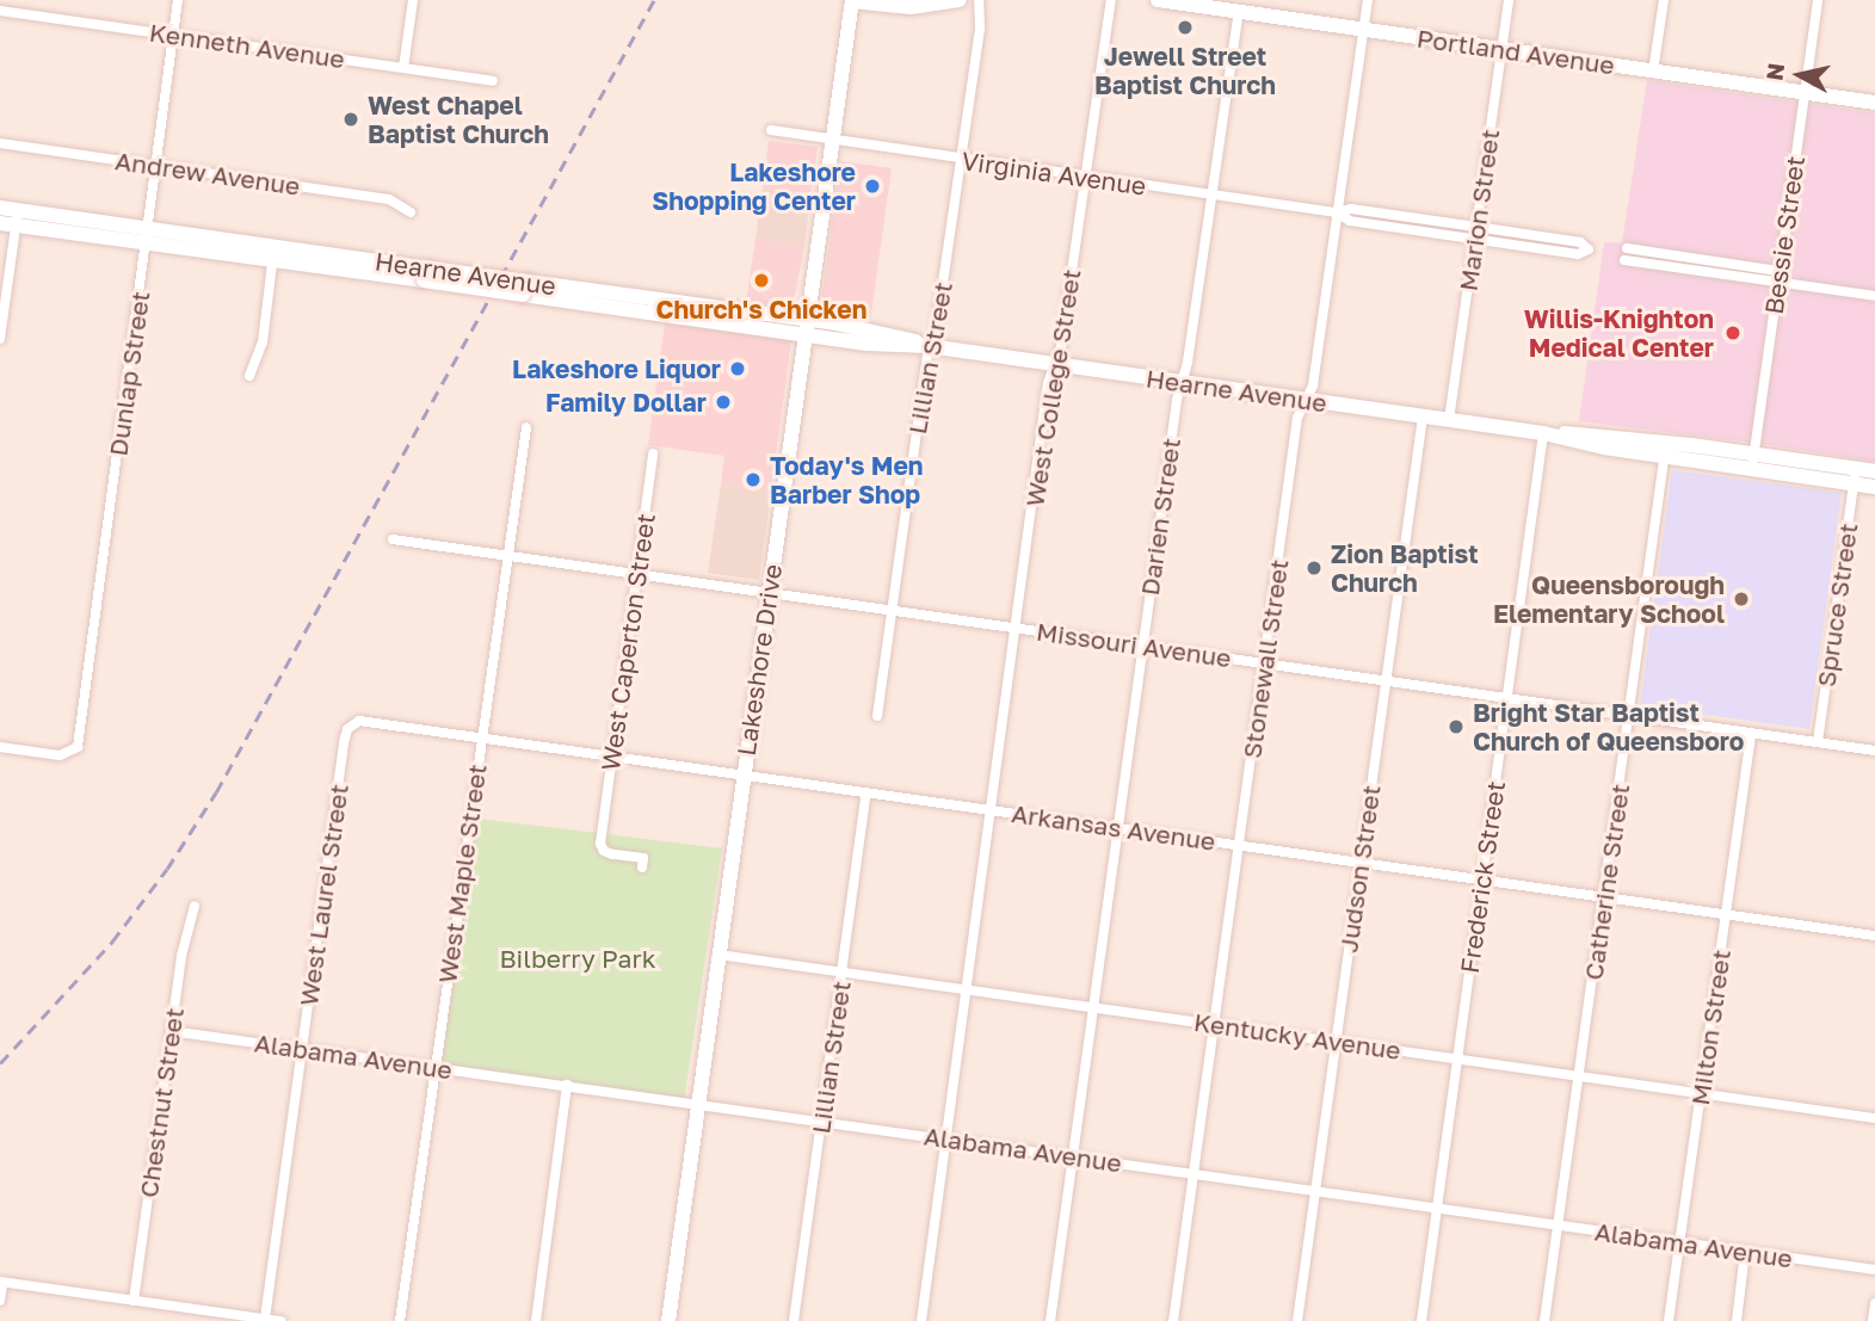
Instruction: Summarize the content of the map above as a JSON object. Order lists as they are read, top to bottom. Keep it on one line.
{"streets":{"main road":["Portland Avenue","Hearne Avenue","Lakeshore Drive"],"street":["Kenneth Avenue","Andrew Avenue","Virginia Avenue","Marion Street","Bessie Street","Lillian Street","Dunlap Street","West College Street","Darien Street","Spruce Street","West Caperton Street","Missouri Avenue","Stonewall Street","Arkansas Avenue","Judson Street","West Maple Street","Frederick Street","Catherine Street","West Laurel Street","Milton Street","Kentucky Avenue","Alabama Avenue","Chestnut Street"]},"crossings":[["Kenneth Avenue","Dunlap Street"],["Portland Avenue","Marion Street"],["Portland Avenue","Bessie Street"],["Portland Avenue","Darien Street"],["Portland Avenue","Stonewall Street"],["Andrew Avenue","Dunlap Street"],["Virginia Avenue","Marion Street"],["Virginia Avenue","Lillian Street"],["Virginia Avenue","West College Street"],["Virginia Avenue","Darien Street"],["Virginia Avenue","Stonewall Street"],["Virginia Avenue","Lakeshore Drive"],["Marion Street","Hearne Avenue"],["Bessie Street","Hearne Avenue"],["Hearne Avenue","Lillian Street"],["Hearne Avenue","Dunlap Street"],["Hearne Avenue","West College Street"],["Hearne Avenue","Darien Street"],["Hearne Avenue","Spruce Street"],["Hearne Avenue","Stonewall Street"],["Hearne Avenue","Lakeshore Drive"],["Hearne Avenue","Judson Street"],["Hearne Avenue","Frederick Street"],["Hearne Avenue","Catherine Street"],["Lillian Street","Missouri Avenue"],["Lillian Street","Arkansas Avenue"],["Lillian Street","Kentucky Avenue"],["Lillian Street","Alabama Avenue"],["West College Street","Missouri Avenue"],["West College Street","Arkansas Avenue"],["West College Street","Kentucky Avenue"],["West College Street","Alabama Avenue"],["Darien Street","Missouri Avenue"],["Darien Street","Arkansas Avenue"],["Darien Street","Kentucky Avenue"],["Darien Street","Alabama Avenue"],["Spruce Street","Missouri Avenue"],["West Caperton Street","Missouri Avenue"],["West Caperton Street","Arkansas Avenue"],["Missouri Avenue","Stonewall Street"],["Missouri Avenue","Lakeshore Drive"],["Missouri Avenue","Judson Street"],["Missouri Avenue","West Maple Street"],["Missouri Avenue","Frederick Street"],["Missouri Avenue","Catherine Street"],["Missouri Avenue","Milton Street"],["Stonewall Street","Arkansas Avenue"],["Stonewall Street","Kentucky Avenue"],["Stonewall Street","Alabama Avenue"],["Lakeshore Drive","Arkansas Avenue"],["Lakeshore Drive","Kentucky Avenue"],["Lakeshore Drive","Alabama Avenue"],["Arkansas Avenue","Judson Street"],["Arkansas Avenue","West Maple Street"],["Arkansas Avenue","Frederick Street"],["Arkansas Avenue","Catherine Street"],["Arkansas Avenue","West Laurel Street"],["Arkansas Avenue","Milton Street"],["Judson Street","Kentucky Avenue"],["Judson Street","Alabama Avenue"],["West Maple Street","Alabama Avenue"],["Frederick Street","Kentucky Avenue"],["Frederick Street","Alabama Avenue"],["Catherine Street","Kentucky Avenue"],["Catherine Street","Alabama Avenue"],["West Laurel Street","Alabama Avenue"],["Milton Street","Kentucky Avenue"],["Milton Street","Alabama Avenue"],["Alabama Avenue","Chestnut Street"]],"parks":["Bilberry Park"],"places":["Jewell Street Baptist Church","West Chapel Baptist Church","Lakeshore Shopping Center","Church's Chicken","Willis-Knighton Medical Center","Lakeshore Liquor","Family Dollar","Today's Men Barber Shop","Zion Baptist Church","Queensborough Elementary School","Bright Star Baptist Church of Queensboro"],"north":"left"}
